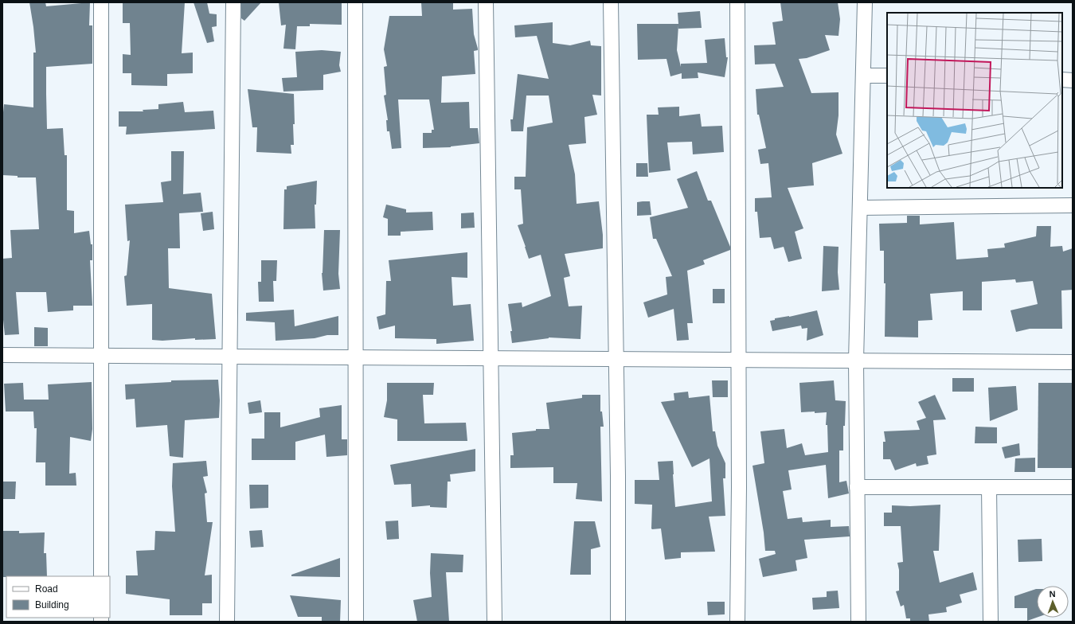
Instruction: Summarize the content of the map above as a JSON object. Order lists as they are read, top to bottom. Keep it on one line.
{"legend":["Road","Building"],"north":"top"}
